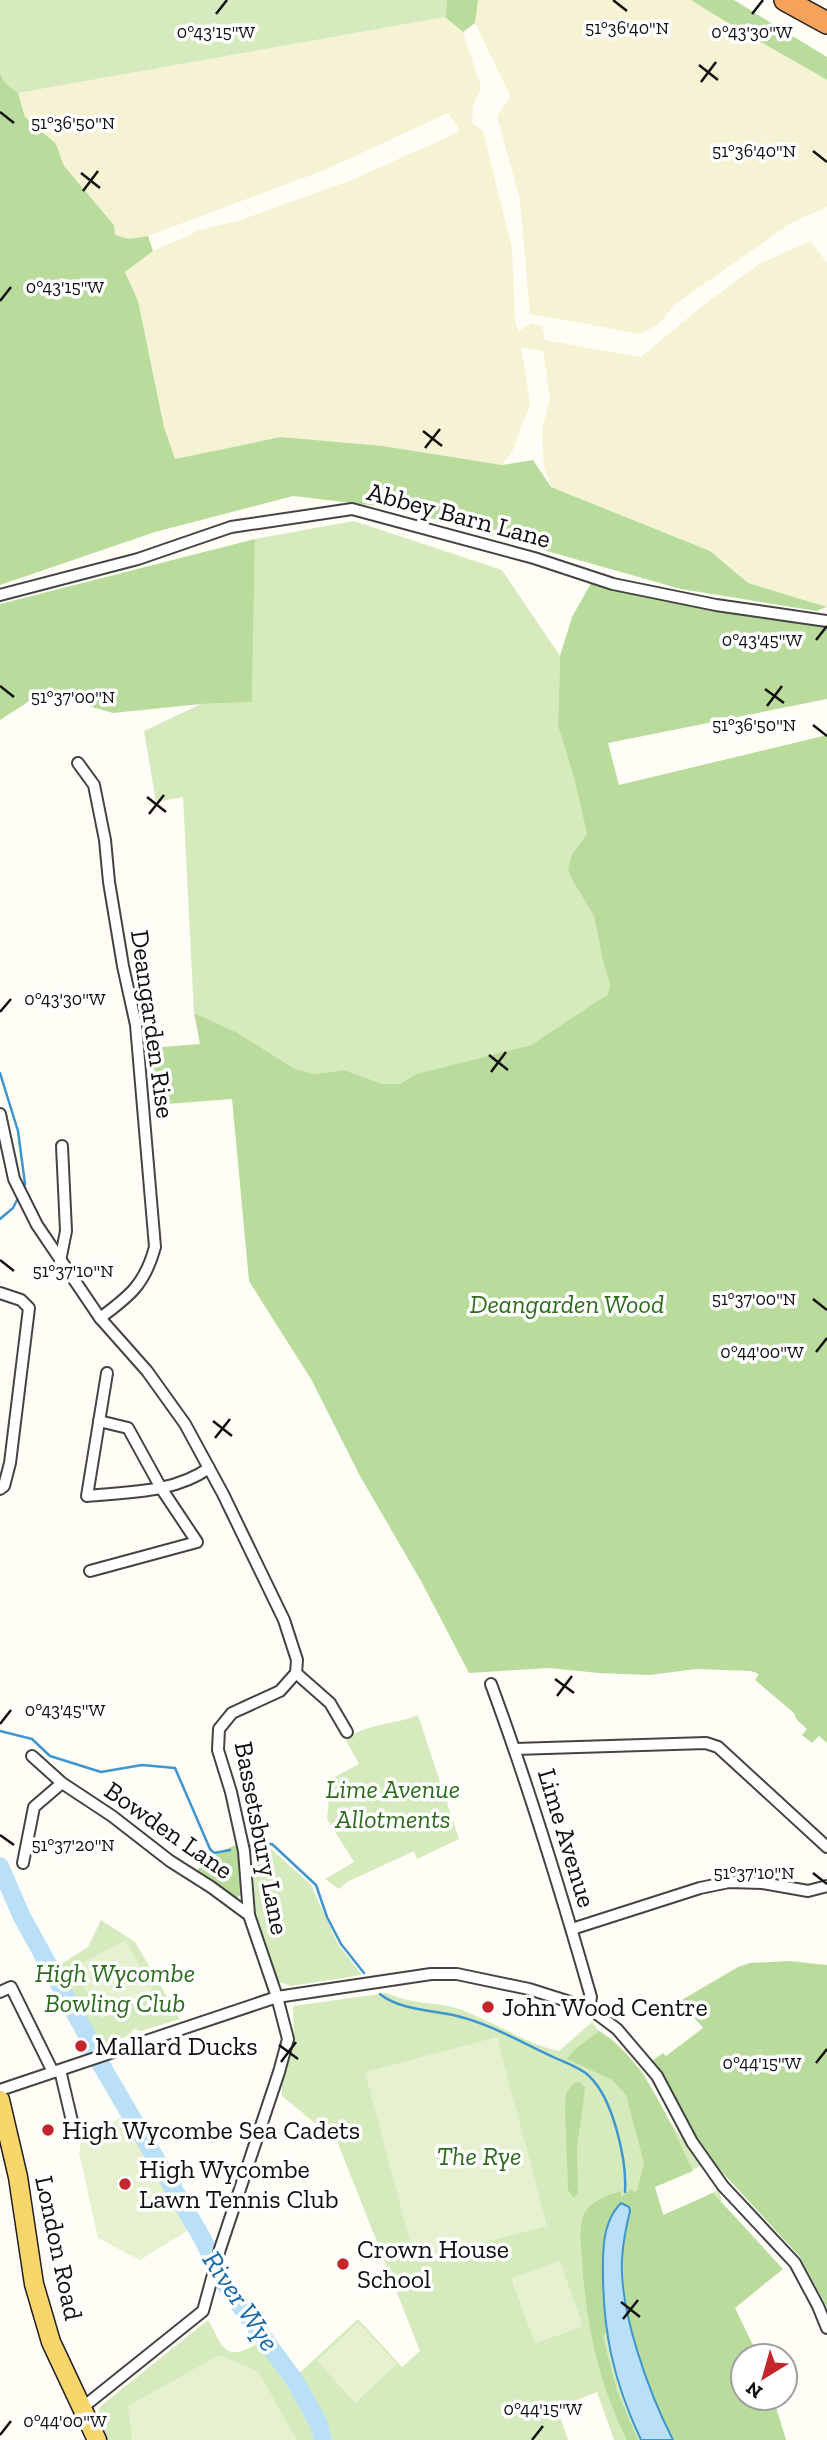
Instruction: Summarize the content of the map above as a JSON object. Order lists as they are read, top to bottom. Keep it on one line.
{"streets":{"main road":["London Road"],"street":["Abbey Barn Lane","Deangarden Rise","Bowden Lane","Bassetsbury Lane","Lime Avenue"]},"crossings":[["Bowden Lane","Bassetsbury Lane"],["Bassetsbury Lane","London Road"]],"water":["River Wye"],"parks":["Deangarden Wood","Lime Avenue Allotments","High Wycombe Bowling Club","The Rye"],"places":["John Wood Centre","Mallard Ducks","High Wycombe Sea Cadets","High Wycombe Lawn Tennis Club","Crown House School"],"north":"bottom left","coordinates":["51°36'40\"N","0°43'15\"W","0°43'30\"W","51°36'50\"N","0°43'45\"W","51°37'00\"N","51°37'10\"N","0°44'00\"W","51°37'20\"N","0°44'15\"W"]}
